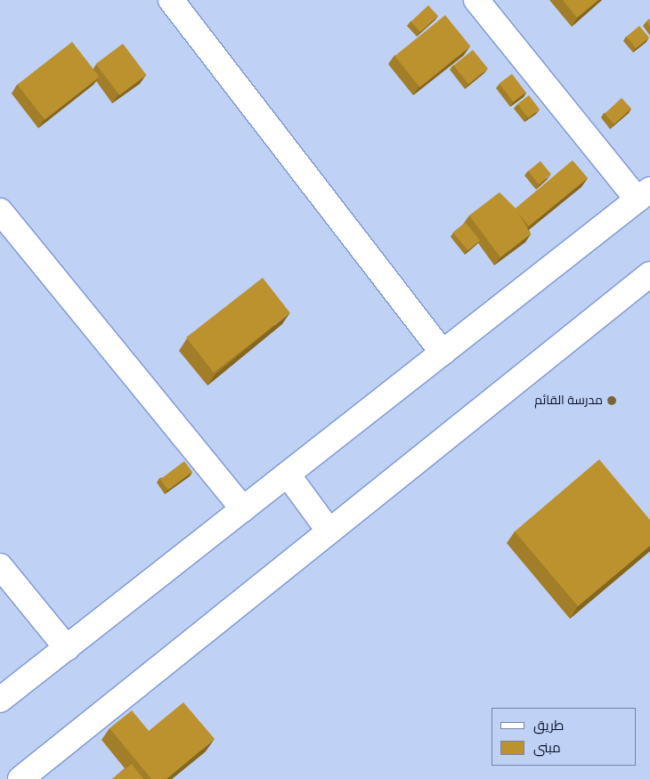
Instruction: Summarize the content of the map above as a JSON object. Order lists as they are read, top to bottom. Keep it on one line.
{"places":["مدرسة القائم"],"legend":["طريق","مبنى"]}
